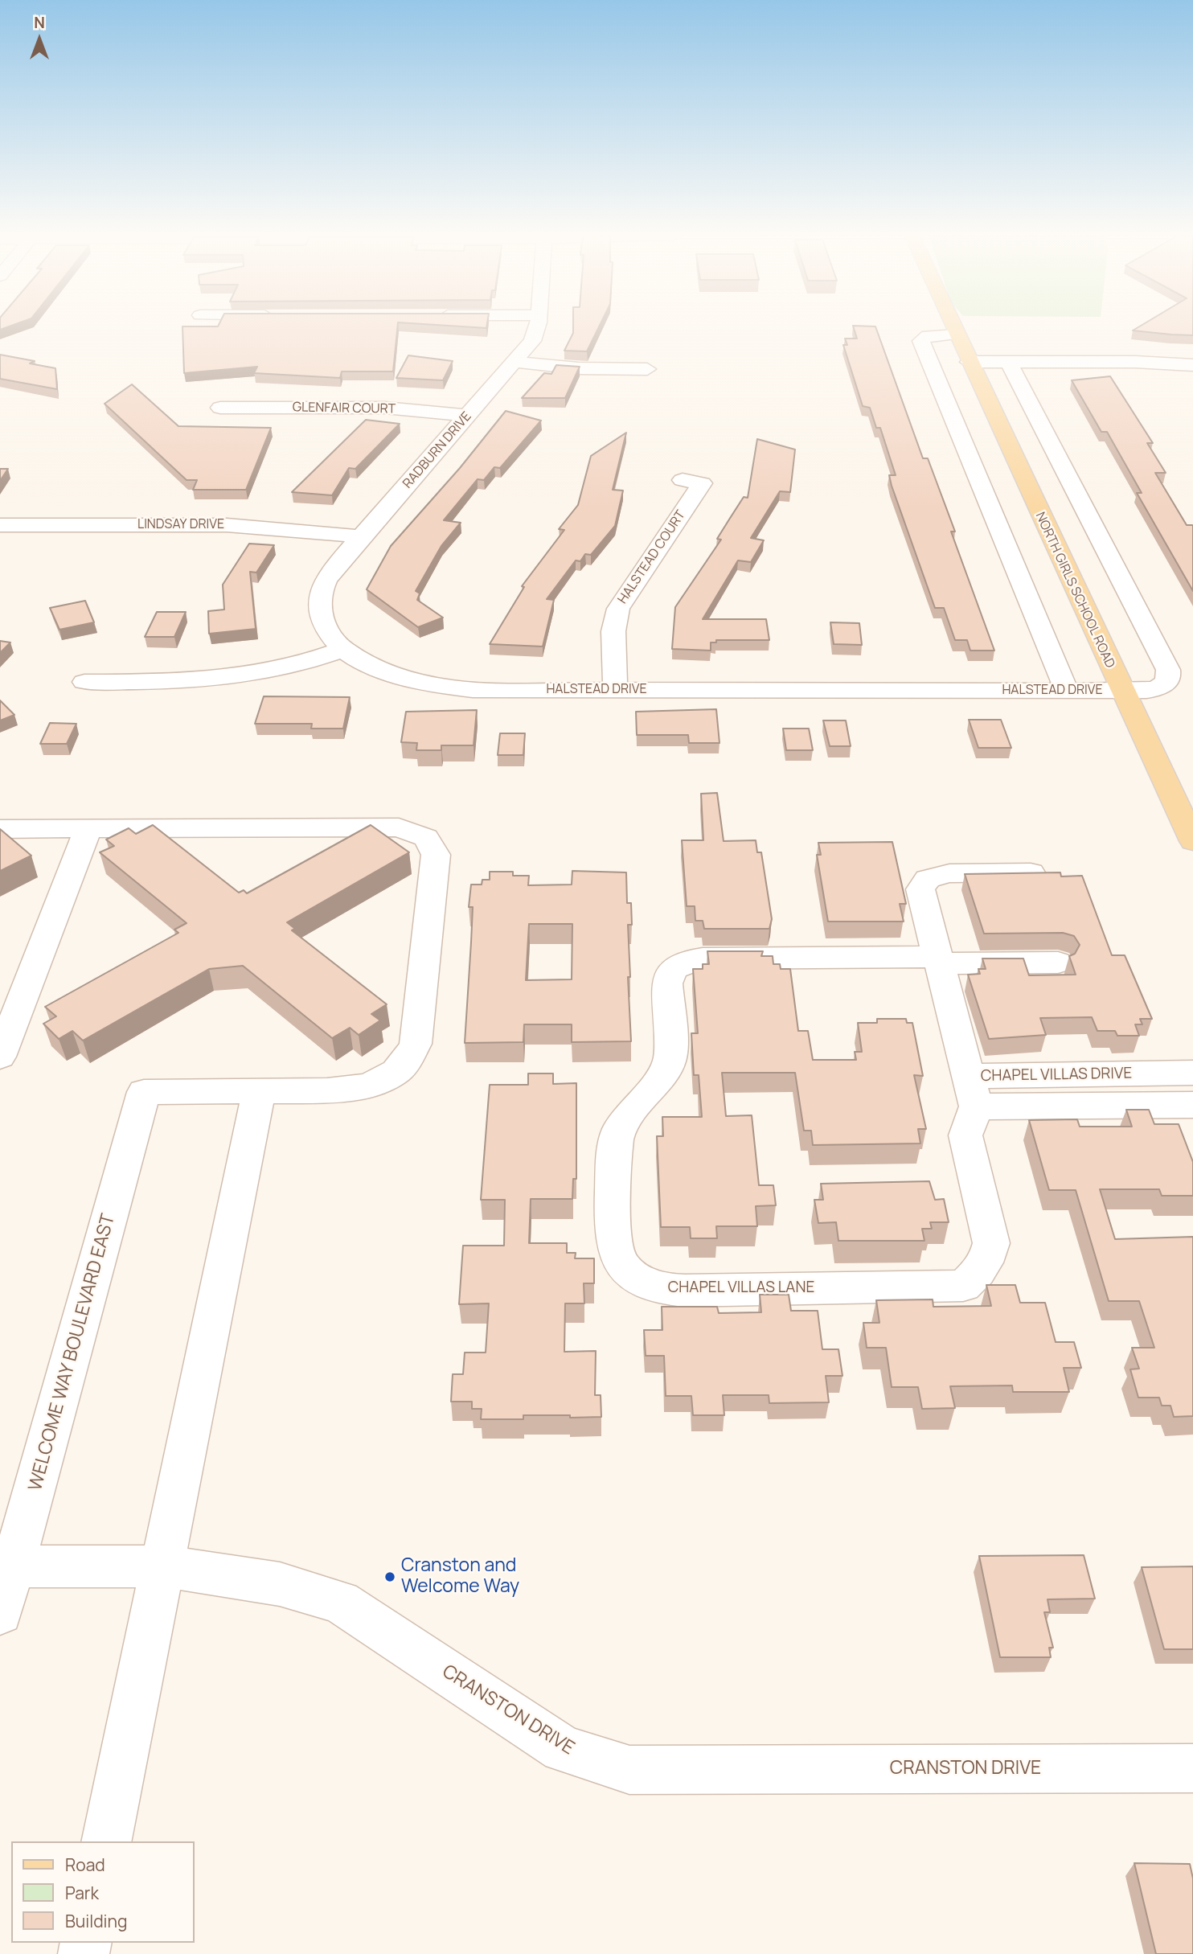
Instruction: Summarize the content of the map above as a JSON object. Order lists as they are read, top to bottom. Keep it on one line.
{"streets":{"main road":["NORTH GIRLS SCHOOL ROAD"],"street":["GLENFAIR COURT","RADBURN DRIVE","LINDSAY DRIVE","HALSTEAD COURT","HALSTEAD DRIVE","CHAPEL VILLAS DRIVE","CHAPEL VILLAS LANE","WELCOME WAY BOULEVARD EAST","CRANSTON DRIVE"]},"crossings":[["GLENFAIR COURT","RADBURN DRIVE"],["RADBURN DRIVE","LINDSAY DRIVE"],["RADBURN DRIVE","HALSTEAD DRIVE"],["HALSTEAD COURT","HALSTEAD DRIVE"],["NORTH GIRLS SCHOOL ROAD","HALSTEAD DRIVE"],["CHAPEL VILLAS DRIVE","CHAPEL VILLAS LANE"],["WELCOME WAY BOULEVARD EAST","CRANSTON DRIVE"]],"places":["Cranston and Welcome Way"],"legend":["Road","Park","Building"],"north":"top"}
